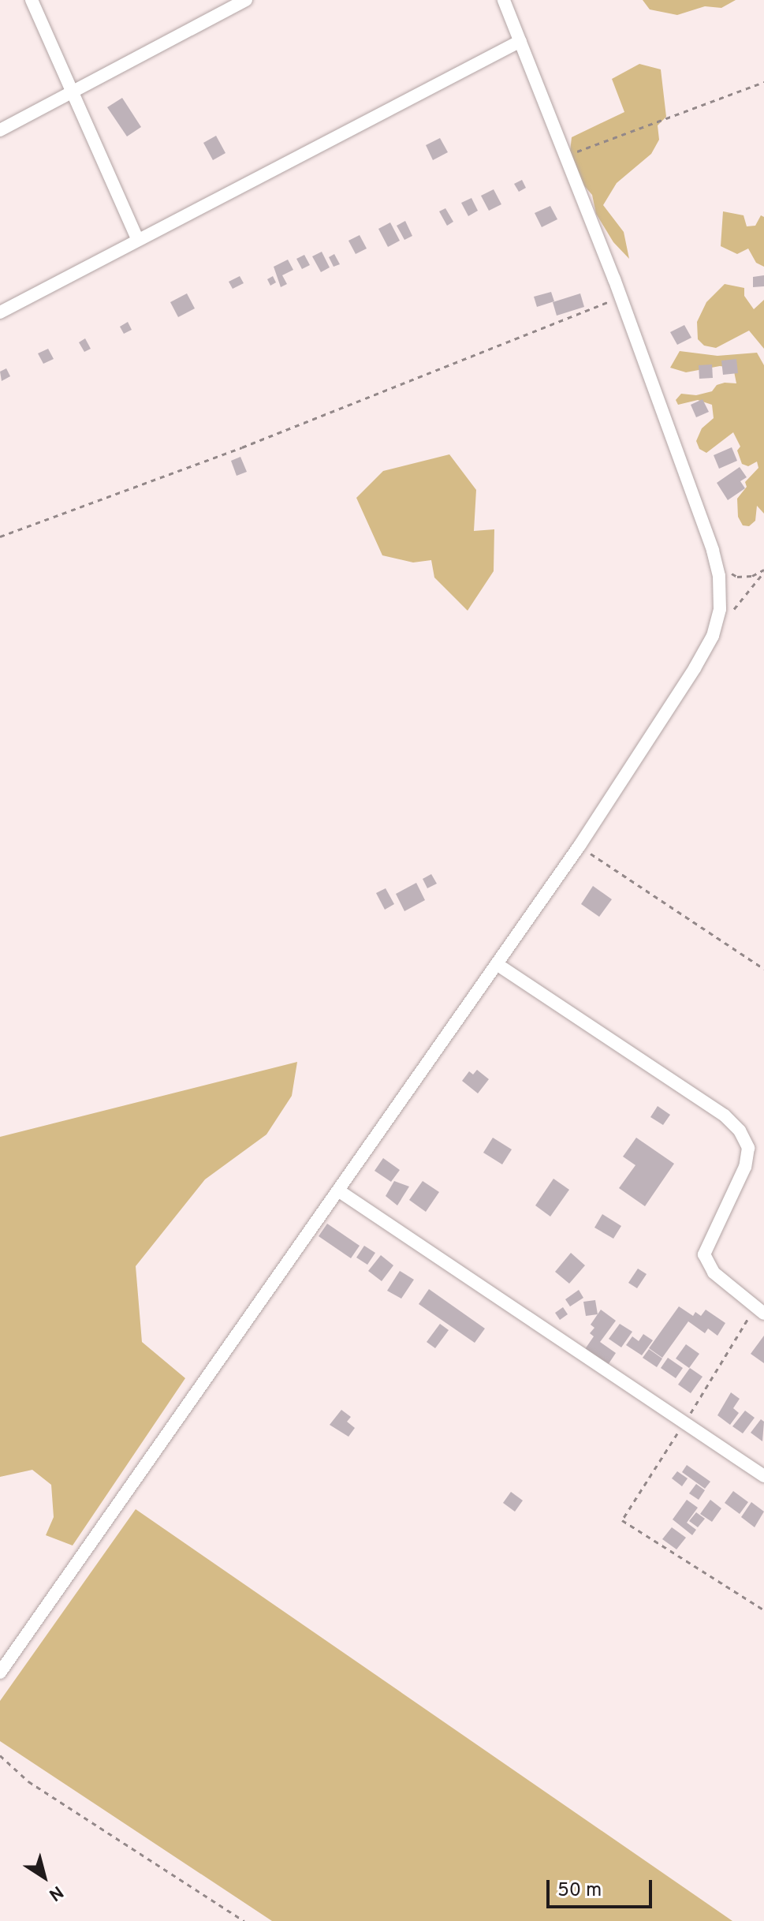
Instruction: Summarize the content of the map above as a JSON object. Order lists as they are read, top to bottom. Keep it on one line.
{"scale_bar":"50 m","north":"bottom right"}
